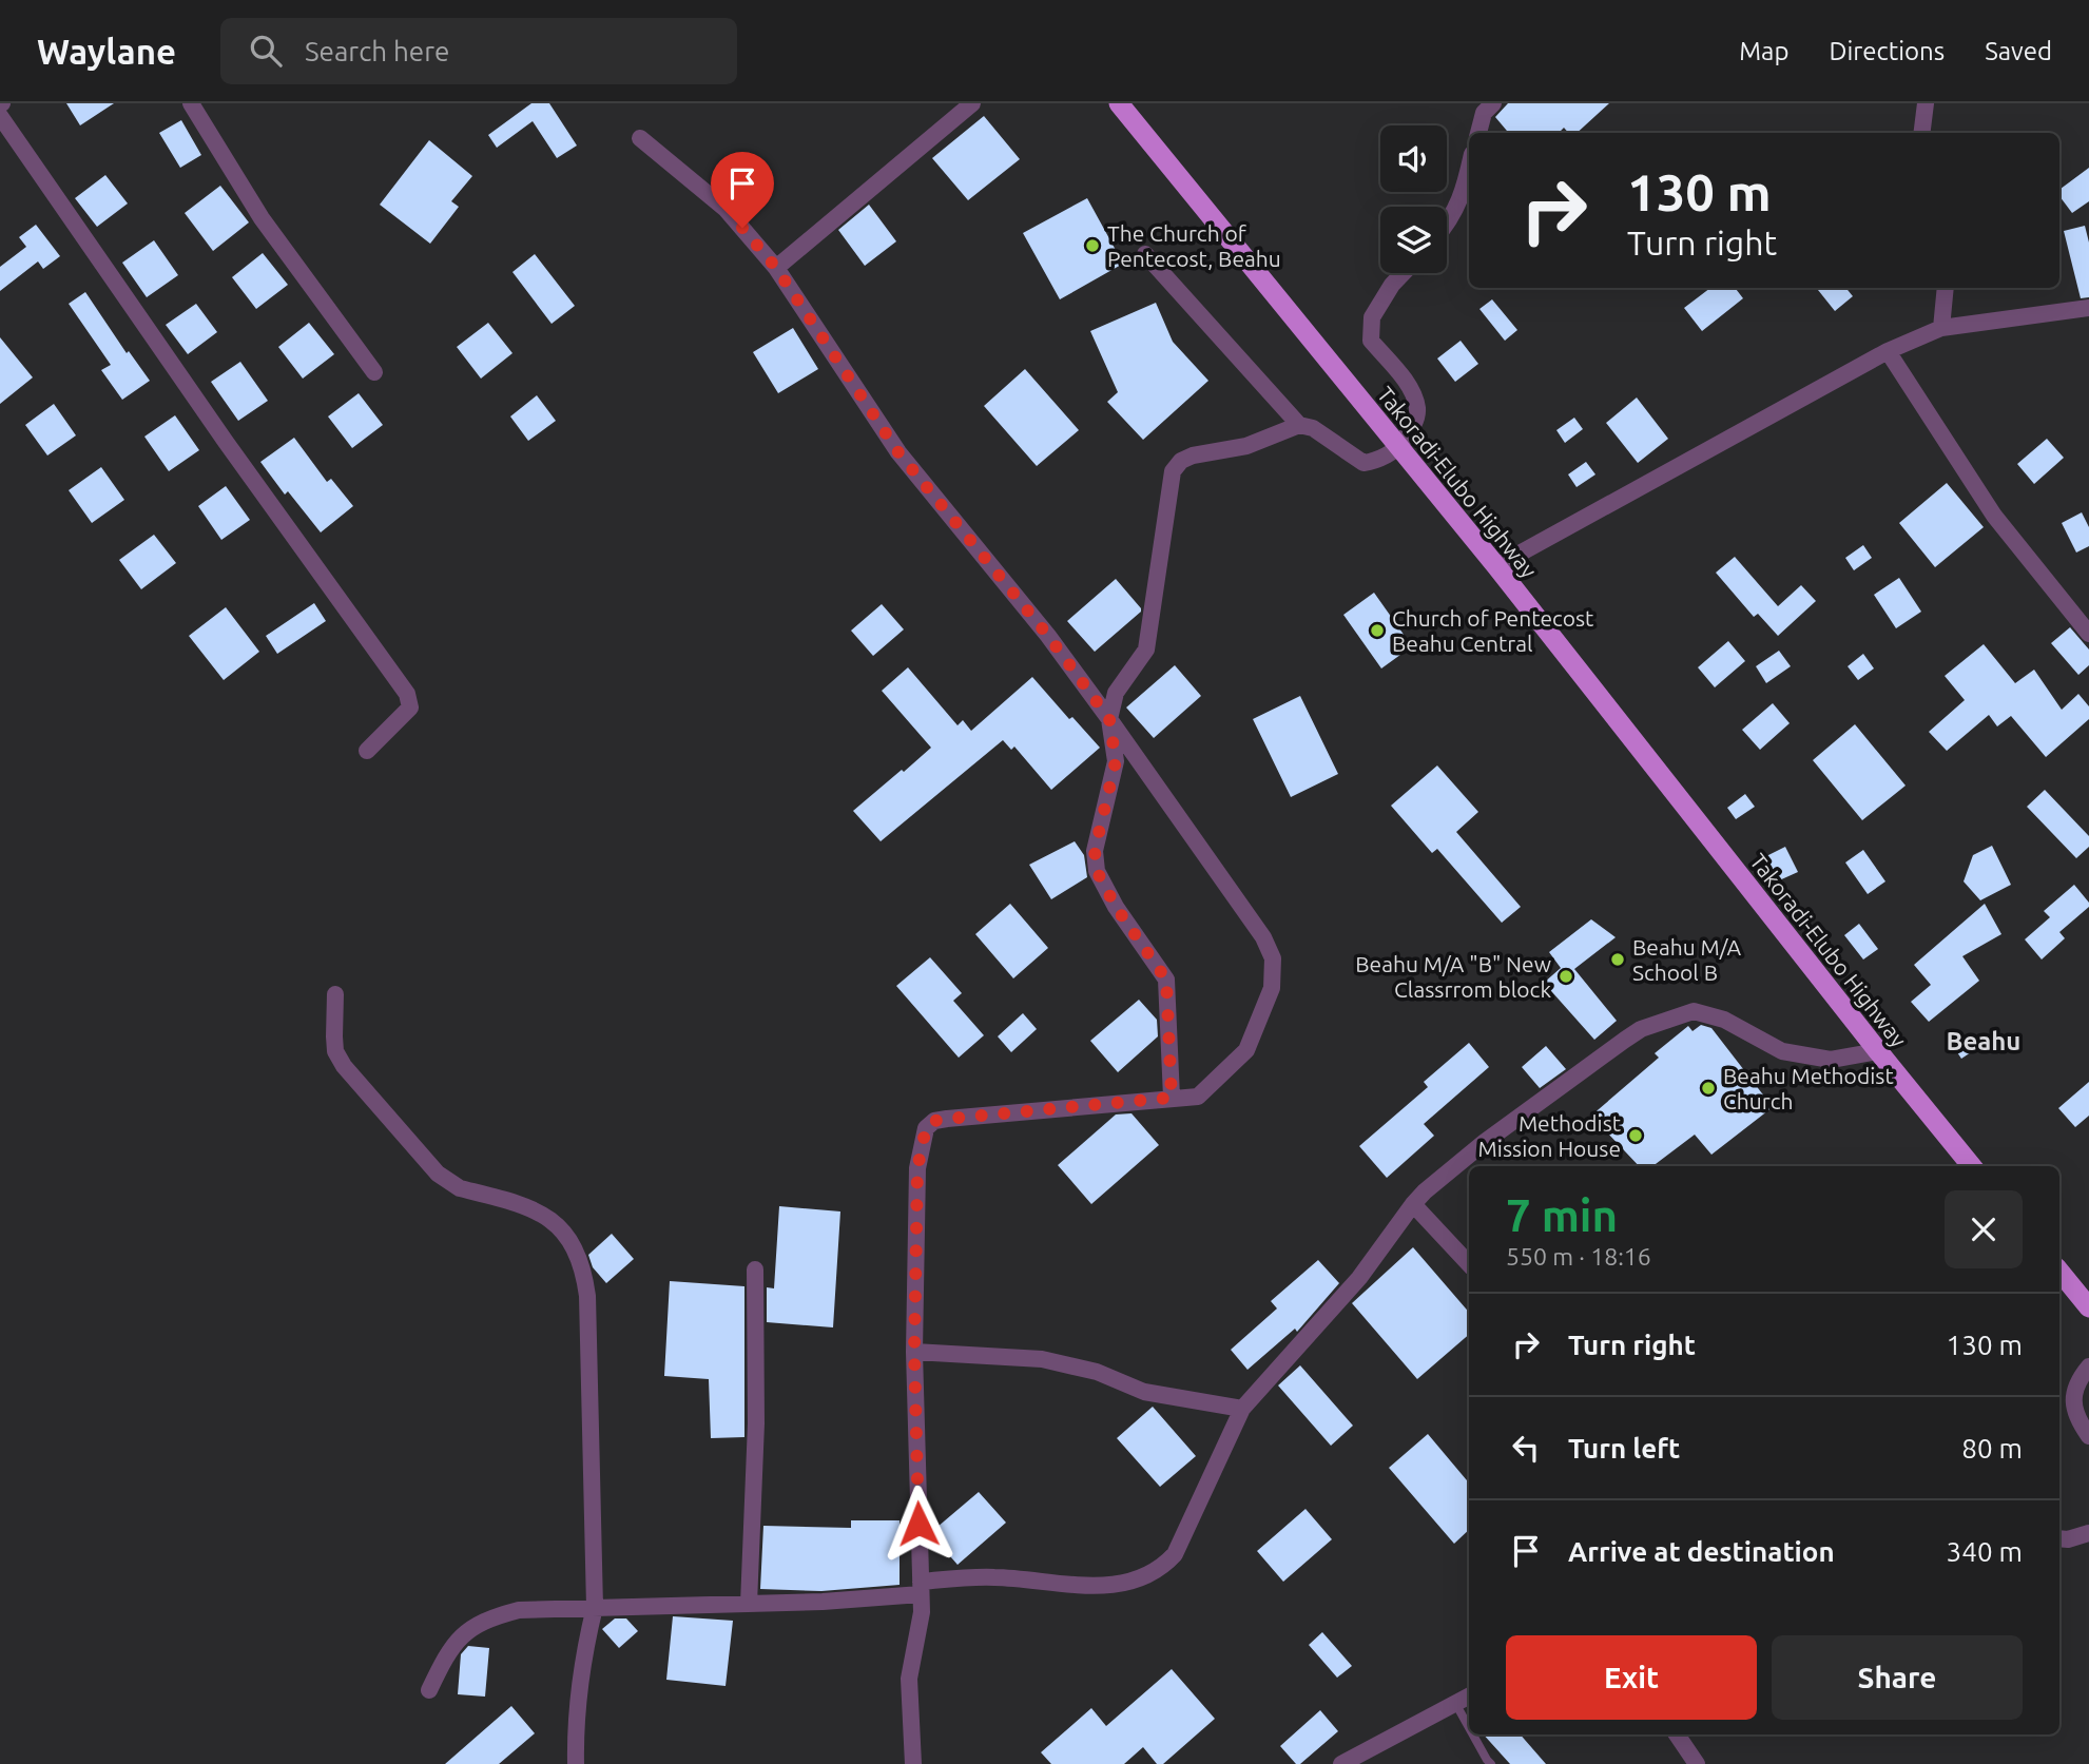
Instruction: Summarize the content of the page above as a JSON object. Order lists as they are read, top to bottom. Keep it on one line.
{"streets":{"highway":["Takoradi-Elubo Highway"]},"districts":["Beahu"],"places":["The Church of Pentecost, Beahu","Church of Pentecost Beahu Central","Beahu M/A School B","Beahu M/A \"B\" New Classrrom block","Beahu Methodist Church","Methodist Mission House"],"page":{"header":"Waylane","search":"Search here","nav":["Map","Directions","Saved"],"turn":["130 m","Turn right"],"heading":["7 min","550 m · 18:16"],"list":[{"name":"Turn right","value":"130 m"},{"name":"Turn left","value":"80 m"},{"name":"Arrive at destination","value":"340 m"}],"buttons":["Exit","Share"]}}
